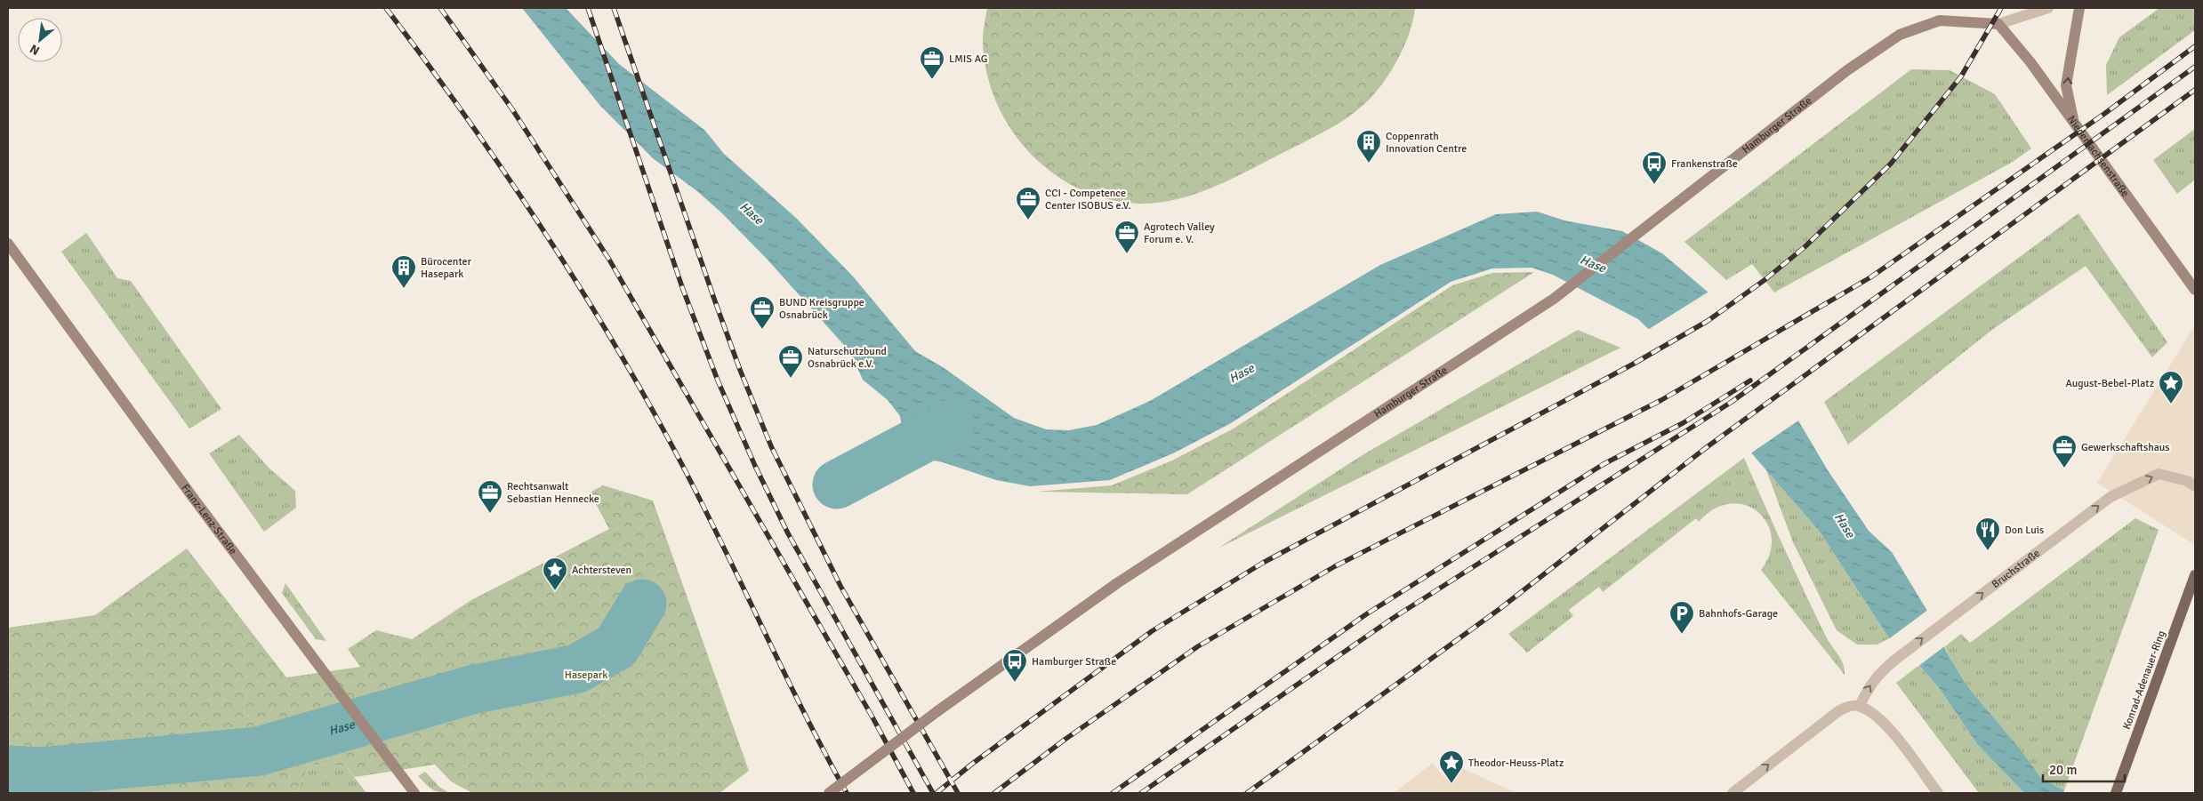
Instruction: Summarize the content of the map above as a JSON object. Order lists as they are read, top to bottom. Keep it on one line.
{"streets":{"main road":["Konrad-Adenauer-Ring"],"street":["Hamburger Straße","Niedersachsenstraße","Franz-Lenz-Straße","Bruchstraße"]},"crossings":[["Hamburger Straße","Niedersachsenstraße"]],"one_way":["Bruchstraße"],"water":["Hase"],"parks":["Hasepark"],"places":{"office":["LMIS AG","CCI - Competence Center ISOBUS e.V.","Agrotech Valley Forum e. V.","BUND Kreisgruppe Osnabrück","Naturschutzbund Osnabrück e.V.","Gewerkschaftshaus","Rechtsanwalt Sebastian Hennecke"],"building":["Coppenrath Innovation Centre","Bürocenter Hasepark"],"bus stop":["Frankenstraße","Hamburger Straße"],"place":["August-Bebel-Platz","Achtersteven","Theodor-Heuss-Platz"],"restaurant":["Don Luis"],"parking":["Bahnhofs-Garage"]},"scale_bar":"20 m","north":"bottom left"}
